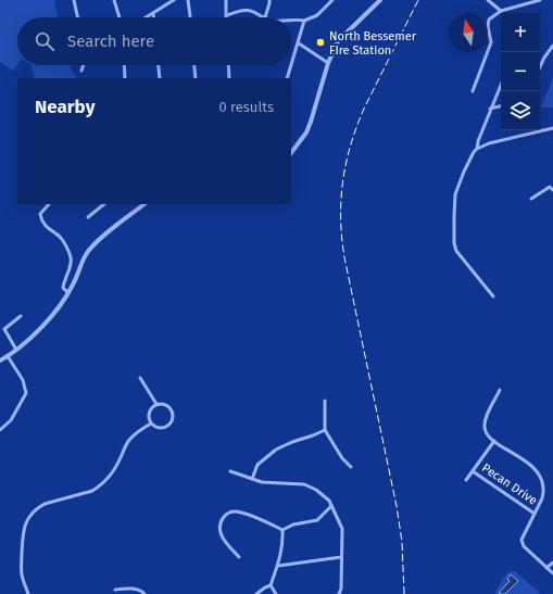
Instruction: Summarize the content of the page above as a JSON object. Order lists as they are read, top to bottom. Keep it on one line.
{"streets":{"street":["Pecan Drive"]},"places":["North Bessemer FIre Station"],"north":"top","page":{"map_buttons":["+","−"],"search":"Search here","heading":["Nearby","0 results"]}}
